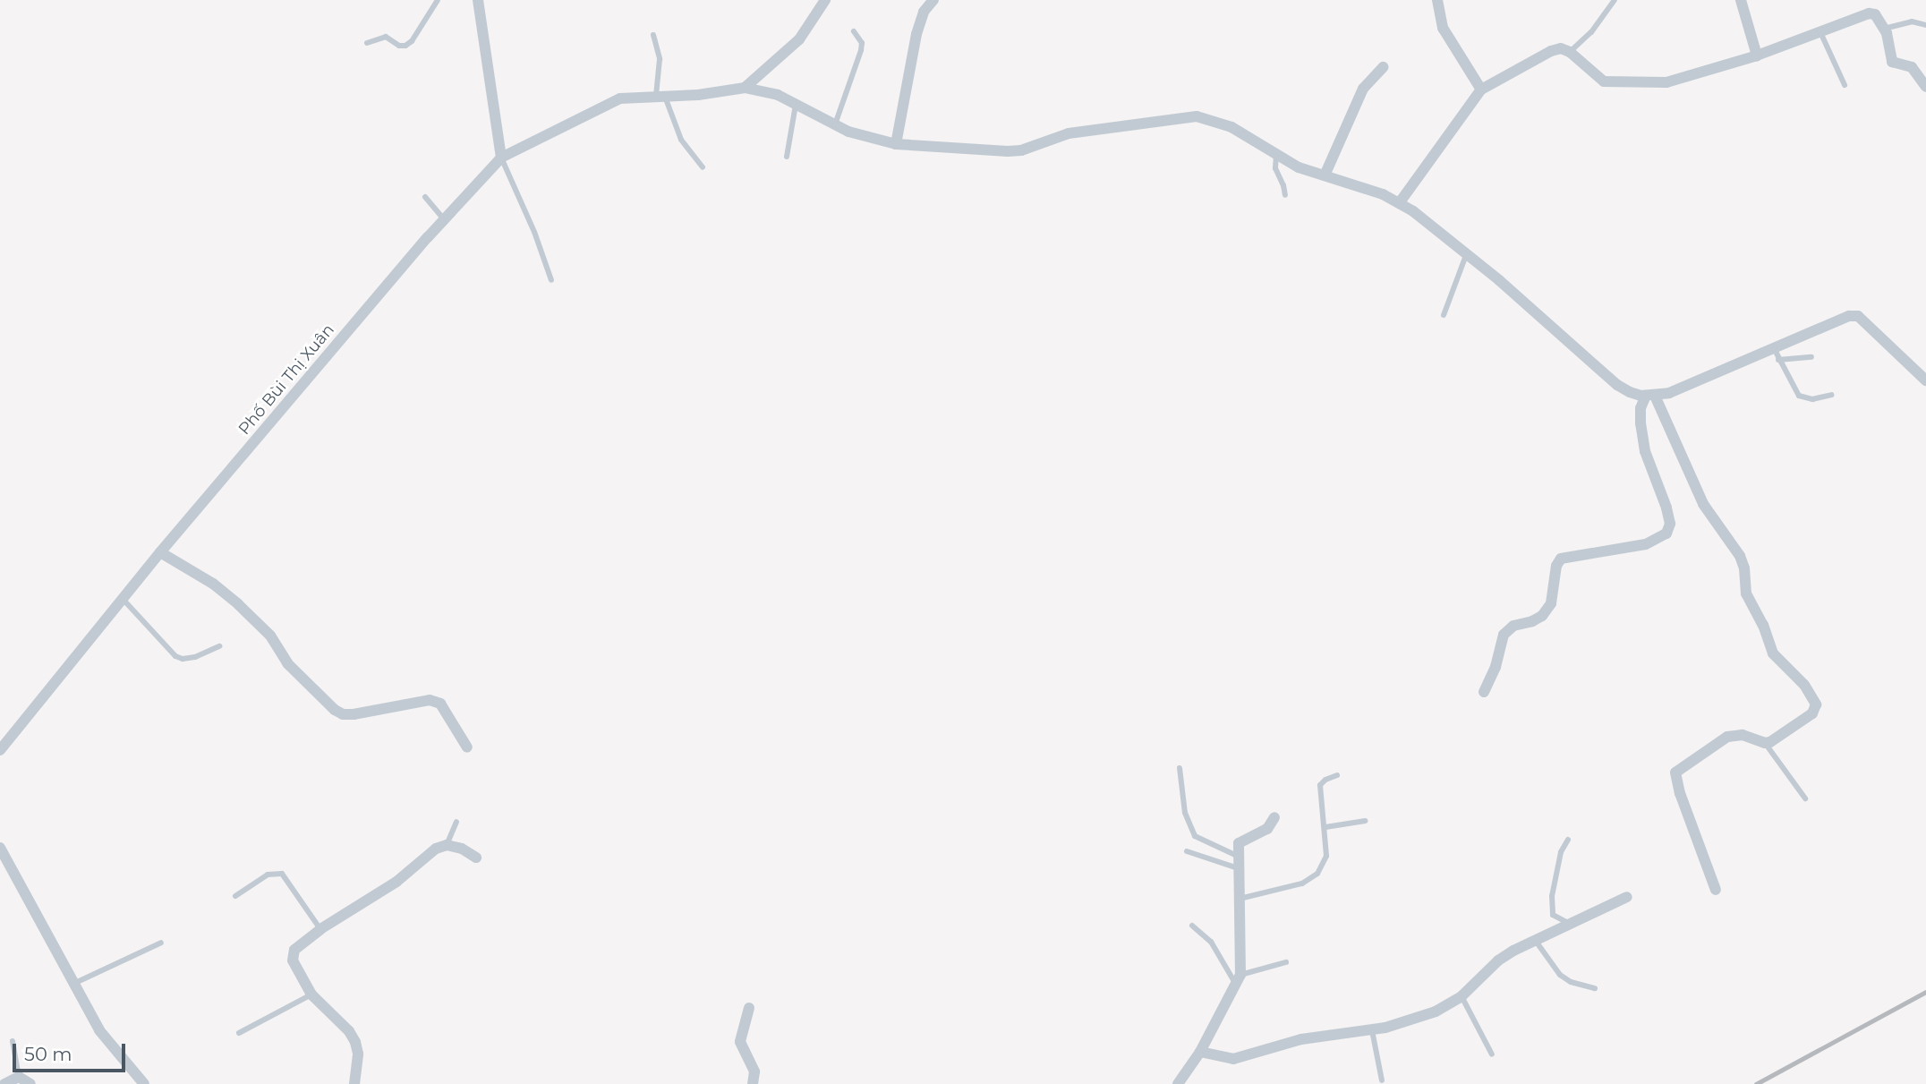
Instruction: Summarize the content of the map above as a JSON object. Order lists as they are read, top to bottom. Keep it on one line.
{"streets":{"street":["Phố Bùi Thị Xuân"]},"scale_bar":"50 m"}
